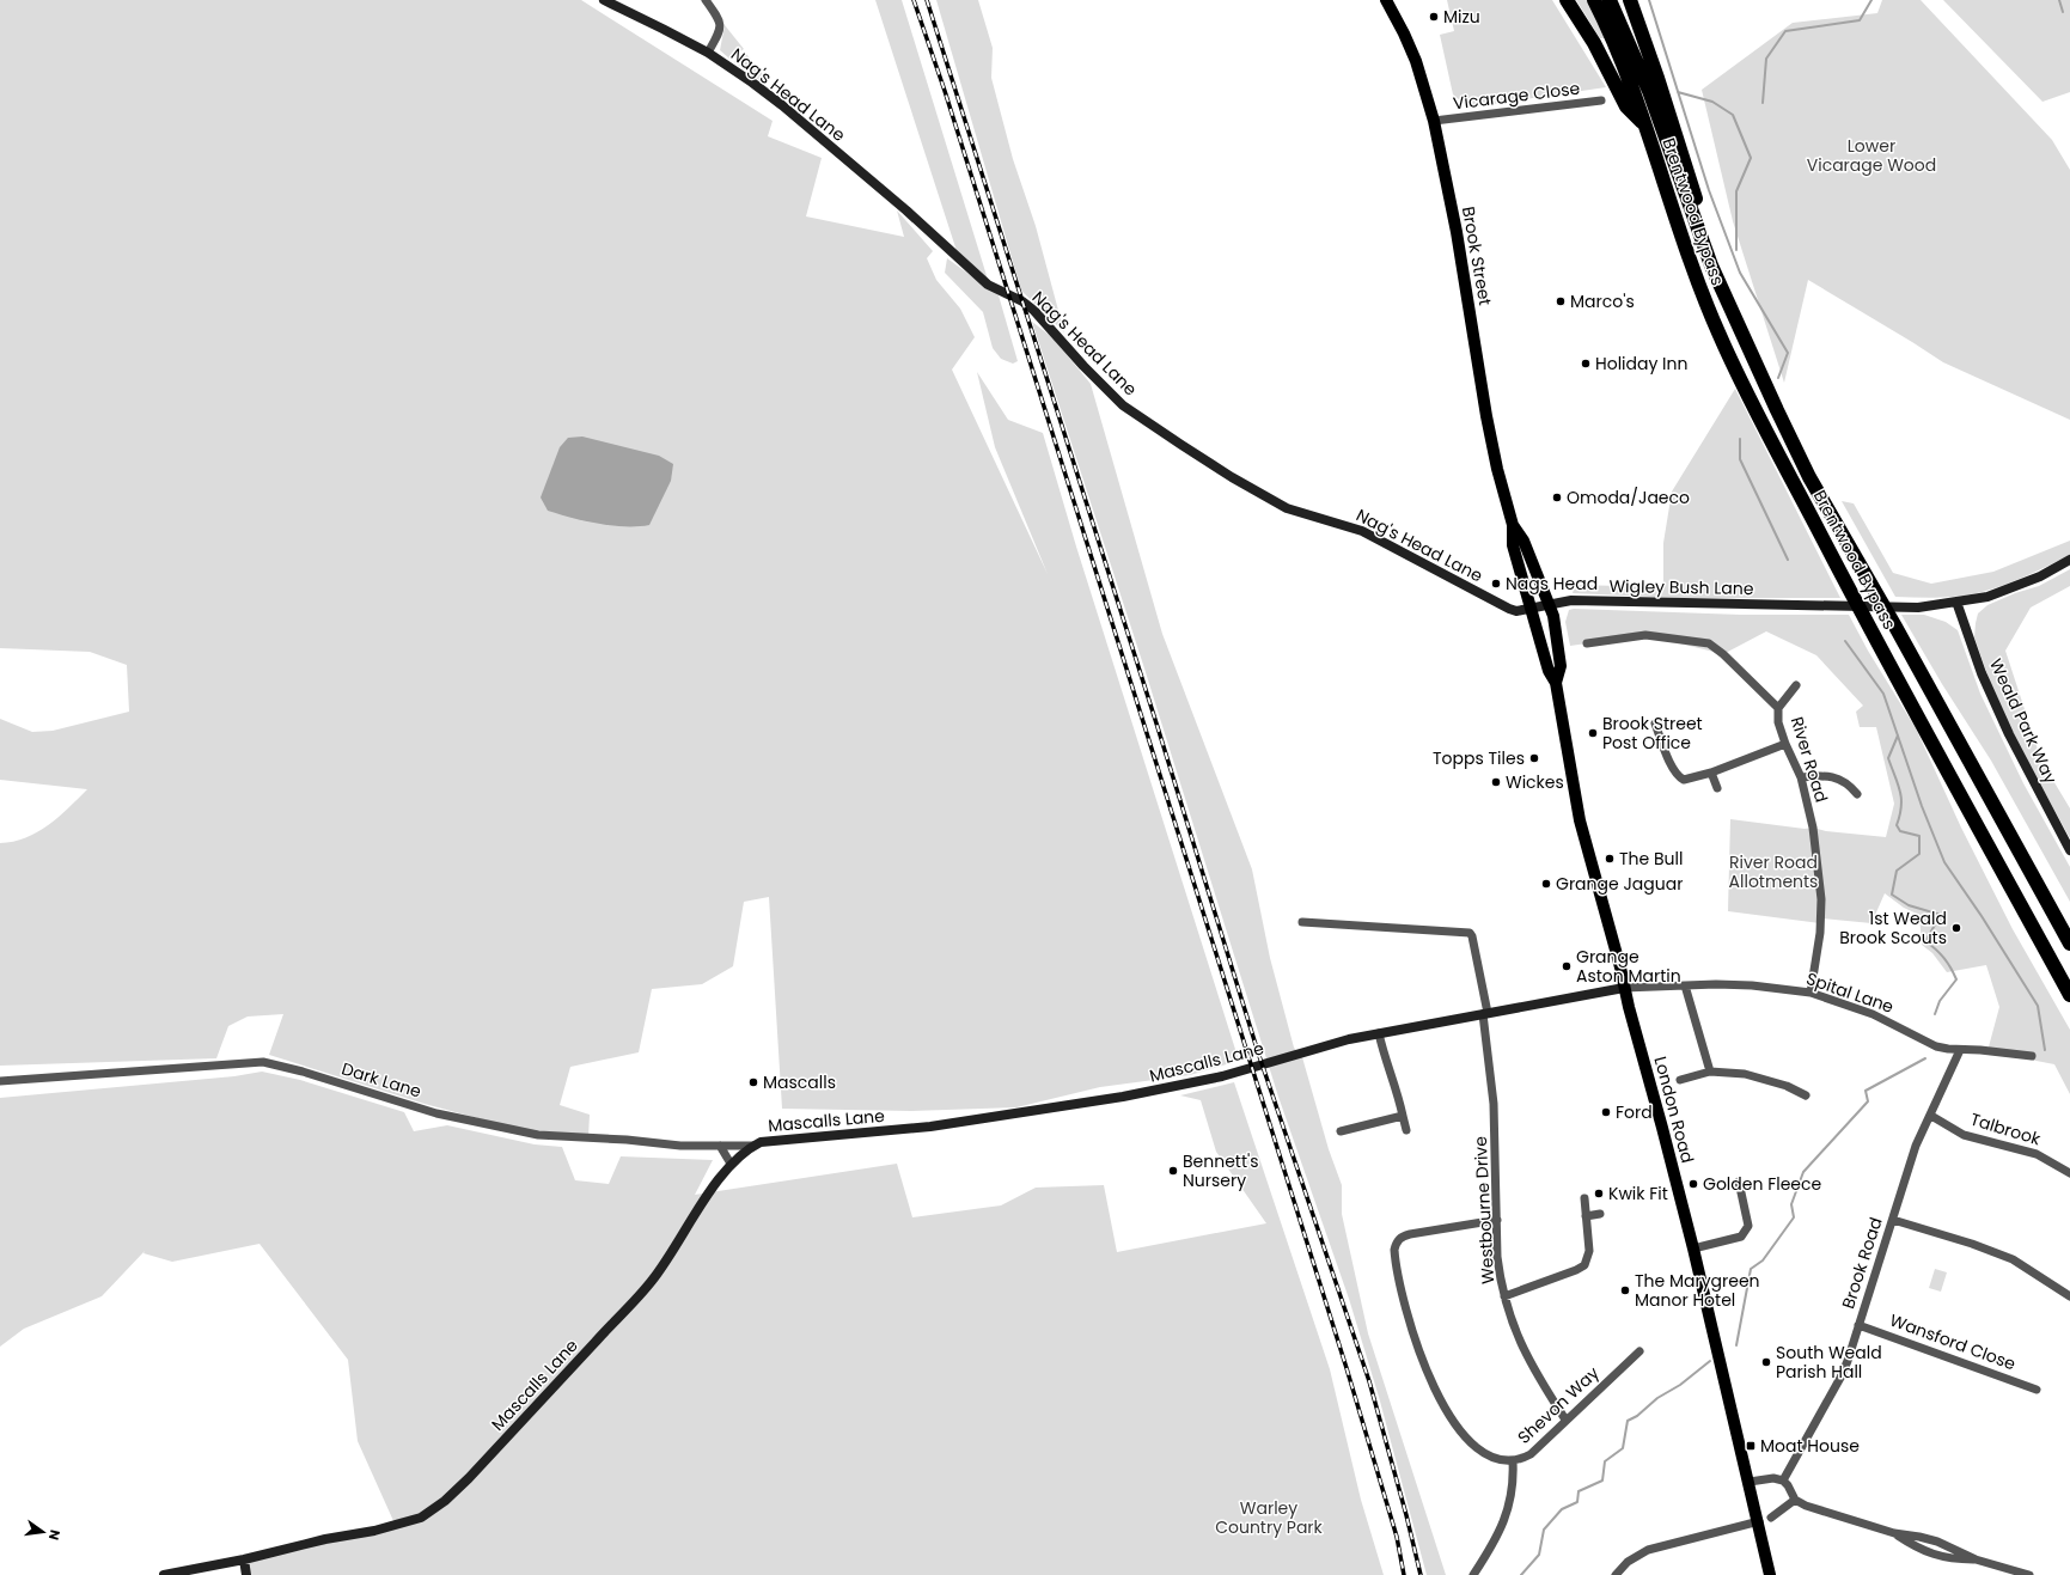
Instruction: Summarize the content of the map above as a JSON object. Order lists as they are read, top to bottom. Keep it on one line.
{"streets":{"highway":["Brentwood Bypass"],"main road":["Brook Street","London Road"],"street":["Nag's Head Lane","Vicarage Close","Wigley Bush Lane","Weald Park Way","River Road","Spital Lane","Mascalls Lane","Dark Lane","Talbrook","Westbourne Drive","Brook Road","Wansford Close","Shevon Way"]},"crossings":[["Nag's Head Lane","Brook Street"],["Nag's Head Lane","Wigley Bush Lane"],["Vicarage Close","Brook Street"],["Brook Street","Wigley Bush Lane"],["Brook Street","Spital Lane"],["Brook Street","Mascalls Lane"],["Brook Street","London Road"],["Wigley Bush Lane","Weald Park Way"],["River Road","Spital Lane"],["Spital Lane","Mascalls Lane"],["Spital Lane","London Road"],["Spital Lane","Brook Road"],["Mascalls Lane","Dark Lane"],["Mascalls Lane","London Road"],["Mascalls Lane","Westbourne Drive"],["Talbrook","Brook Road"],["Westbourne Drive","Shevon Way"],["Brook Road","Wansford Close"]],"parks":["Lower Vicarage Wood","River Road Allotments","Warley Country Park"],"places":{"other":["Mizu","Marco's","Holiday Inn","Omoda/Jaeco","Nags Head","Brook Street Post Office","Topps Tiles","Wickes","The Bull","Grange Jaguar","1st Weald Brook Scouts","Grange Aston Martin","Mascalls","Ford","Bennett's Nursery","Golden Fleece","Kwik Fit","The Marygreen Manor Hotel","South Weald Parish Hall"],"transit":["Moat House"]},"north":"right"}
